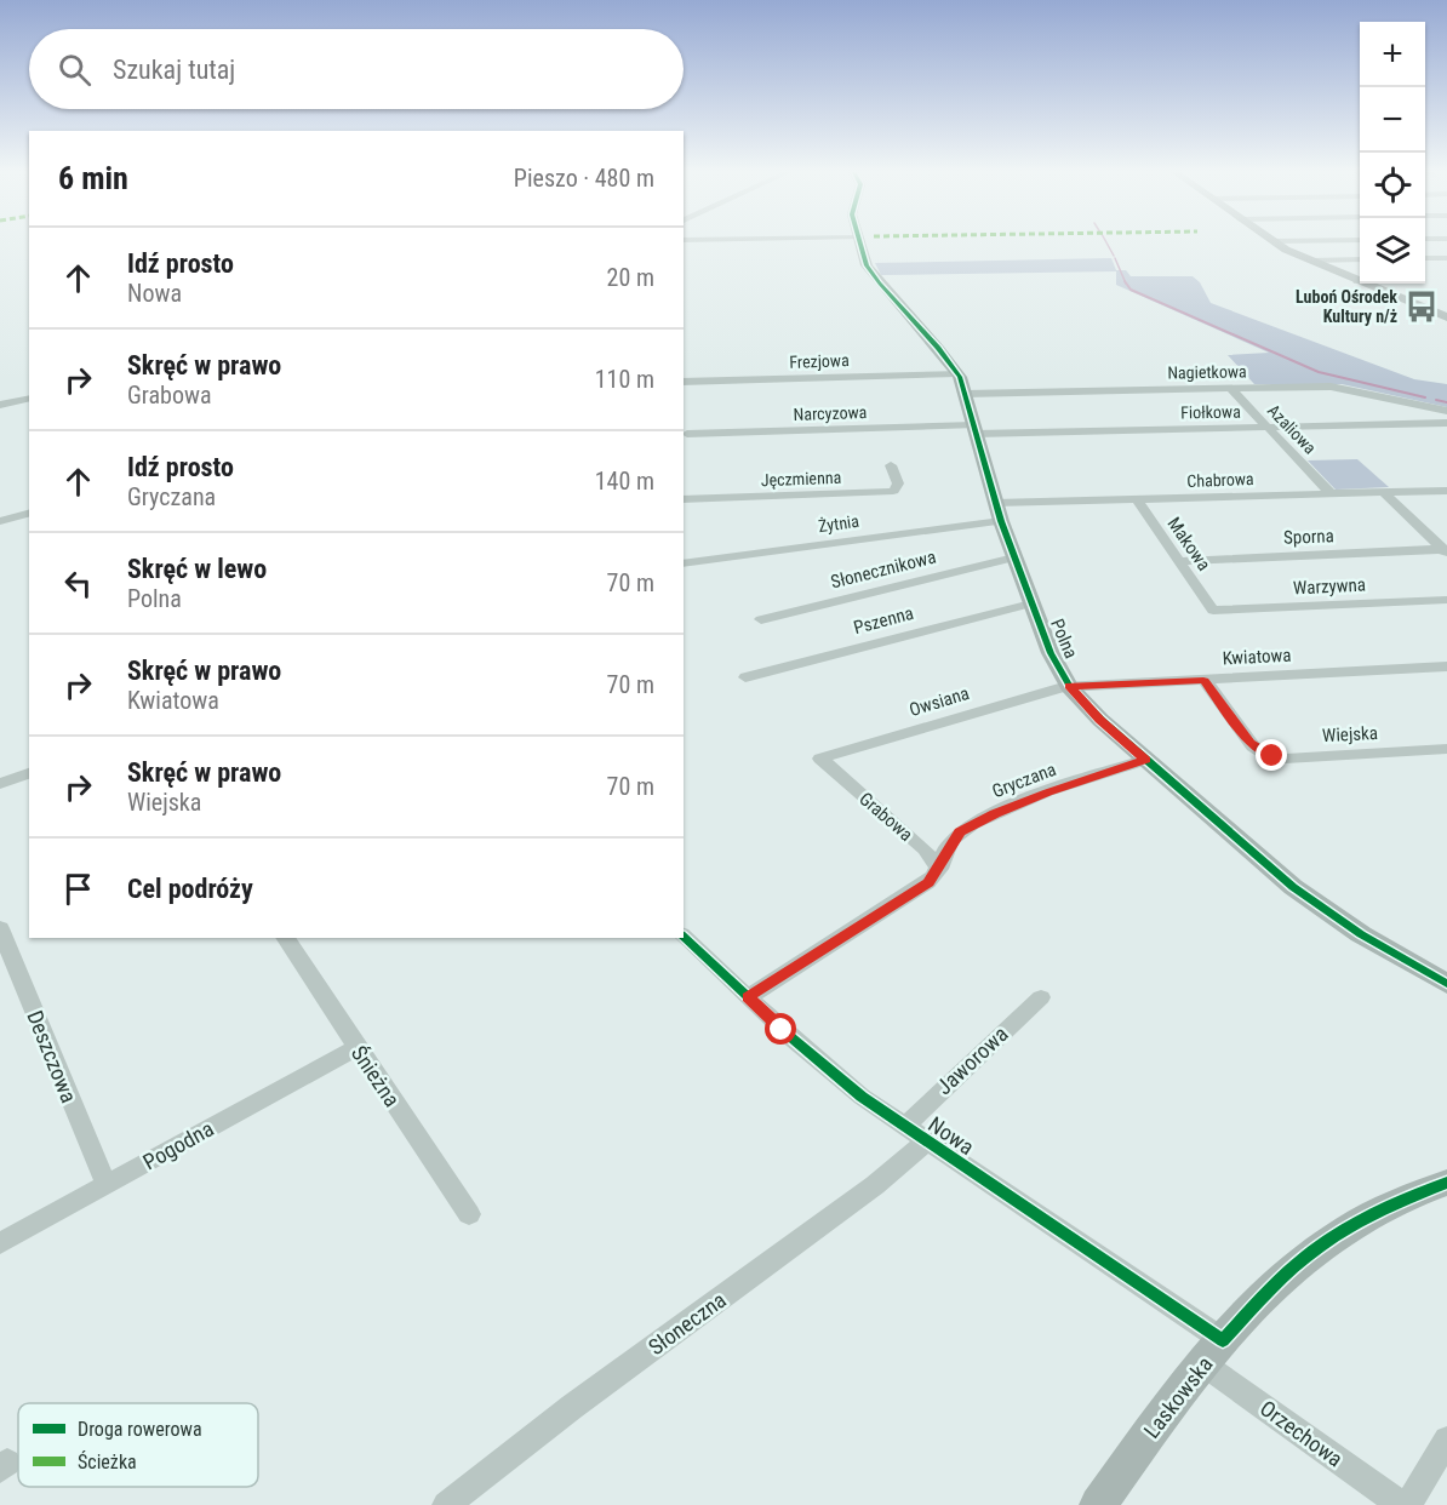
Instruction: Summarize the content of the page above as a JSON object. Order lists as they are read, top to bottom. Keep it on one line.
{"streets":{"street":["Frezjowa","Nagietkowa","Fiołkowa","Narcyzowa","Azaliowa","Jęczmienna","Chabrowa","Żytnia","Sporna","Makowa","Słonecznikowa","Warzywna","Pszenna","Polna","Kwiatowa","Owsiana","Wiejska","Gryczana","Grabowa","Deszczowa","Jaworowa","Śnieżna","Nowa","Pogodna","Słoneczna","Laskowska","Orzechowa"]},"crossings":[["Frezjowa","Polna"],["Nagietkowa","Azaliowa"],["Nagietkowa","Polna"],["Fiołkowa","Narcyzowa"],["Fiołkowa","Azaliowa"],["Fiołkowa","Polna"],["Narcyzowa","Polna"],["Azaliowa","Chabrowa"],["Chabrowa","Makowa"],["Chabrowa","Polna"],["Żytnia","Polna"],["Sporna","Makowa"],["Makowa","Warzywna"],["Słonecznikowa","Polna"],["Pszenna","Polna"],["Polna","Kwiatowa"],["Polna","Owsiana"],["Polna","Gryczana"],["Kwiatowa","Owsiana"],["Kwiatowa","Wiejska"],["Owsiana","Grabowa"],["Gryczana","Grabowa"],["Deszczowa","Pogodna"],["Jaworowa","Nowa"],["Śnieżna","Pogodna"],["Nowa","Słoneczna"],["Nowa","Laskowska"],["Nowa","Orzechowa"],["Laskowska","Orzechowa"]],"places":{"bus stop":["Luboń Ośrodek Kultury n/ż"]},"legend":["Droga rowerowa","Ścieżka"],"page":{"map_buttons":["+","−"],"search":"Szukaj tutaj","heading":["6 min","Pieszo · 480 m"],"list":[["Idź prosto","Nowa","20 m"],["Skręć w prawo","Grabowa","110 m"],["Idź prosto","Gryczana","140 m"],["Skręć w lewo","Polna","70 m"],["Skręć w prawo","Kwiatowa","70 m"],["Skręć w prawo","Wiejska","70 m"],"Cel podróży"]}}
